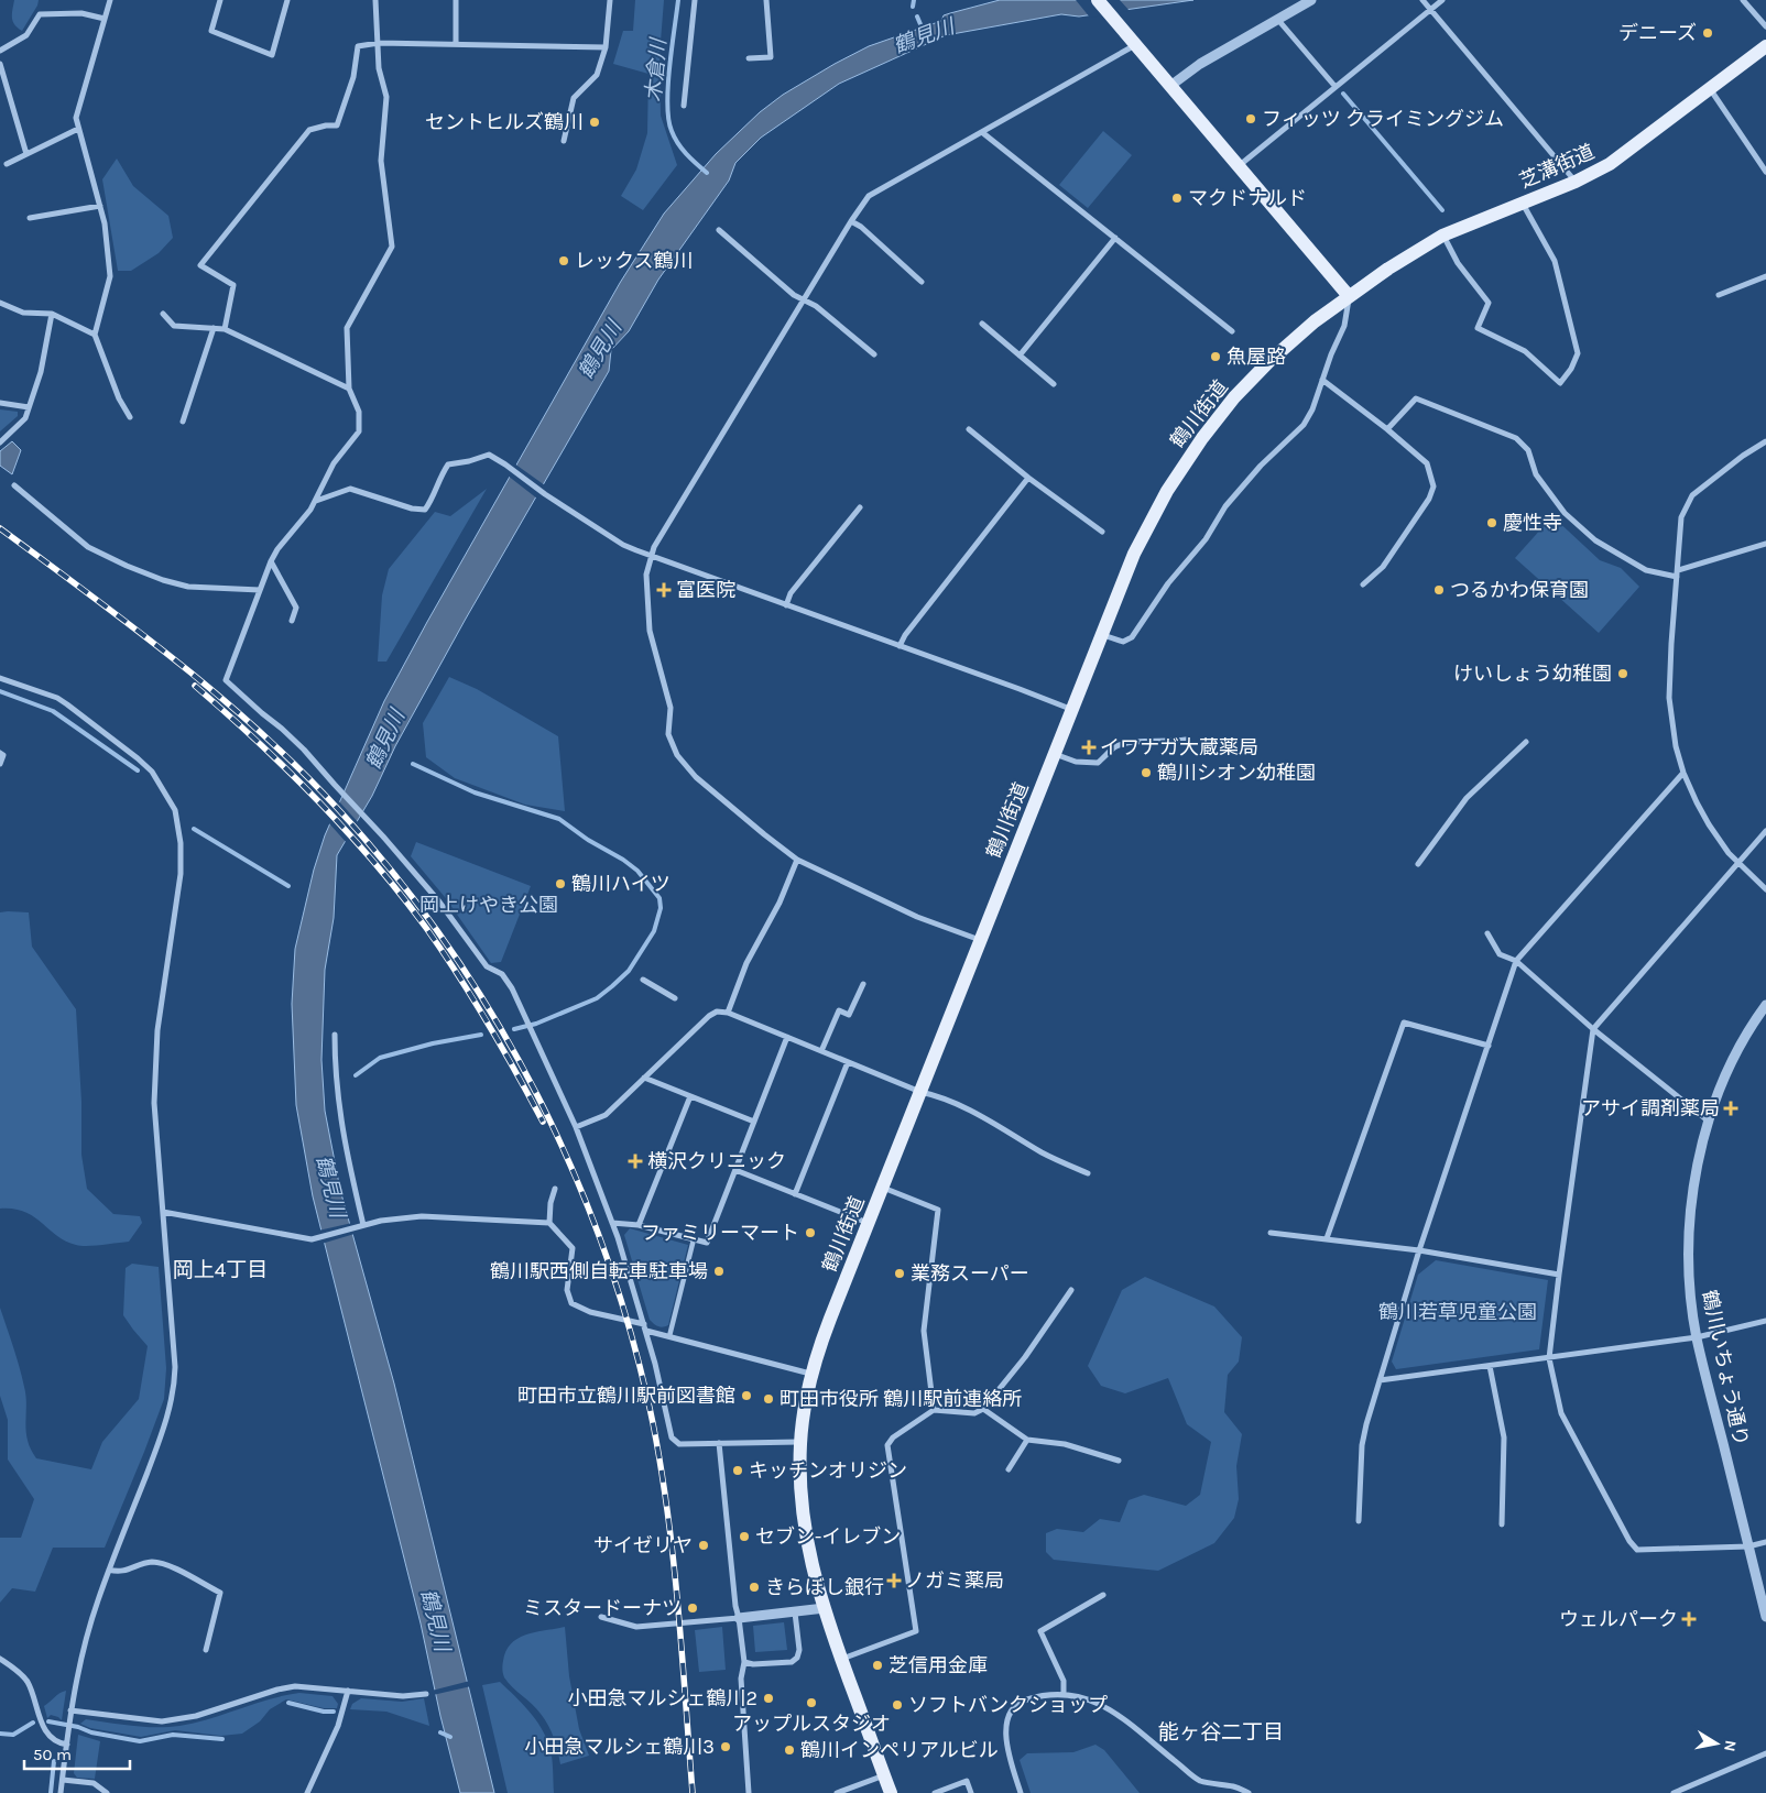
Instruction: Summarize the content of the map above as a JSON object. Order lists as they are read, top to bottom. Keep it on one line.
{"streets":{"main road":["芝溝街道","鶴川街道"],"street":["鶴川いちょう通り"]},"crossings":[["芝溝街道","鶴川街道"]],"districts":["岡上4丁目","能ヶ谷二丁目"],"water":["鶴見川","木倉川"],"parks":["岡上けやき公園","鶴川若草児童公園"],"places":{"other":["デニーズ","フィッツ クライミングジム","セントヒルズ鶴川","マクドナルド","レックス鶴川","魚屋路","慶性寺","つるかわ保育園","けいしょう幼稚園","鶴川シオン幼稚園","鶴川ハイツ","ファミリーマート","鶴川駅西側自転車駐車場","業務スーパー","町田市立鶴川駅前図書館","町田市役所 鶴川駅前連絡所","キッチンオリジン","セブン-イレブン","サイゼリヤ","きらぼし銀行","ミスタードーナツ","芝信用金庫","小田急マルシェ鶴川2","アップルスタジオ","ソフトバンクショップ","小田急マルシェ鶴川3","鶴川インペリアルビル"],"health":["富医院","イワナガ大蔵薬局","アサイ調剤薬局","横沢クリニック","ノガミ薬局","ウェルパーク"]},"scale_bar":"50 m","north":"right"}
